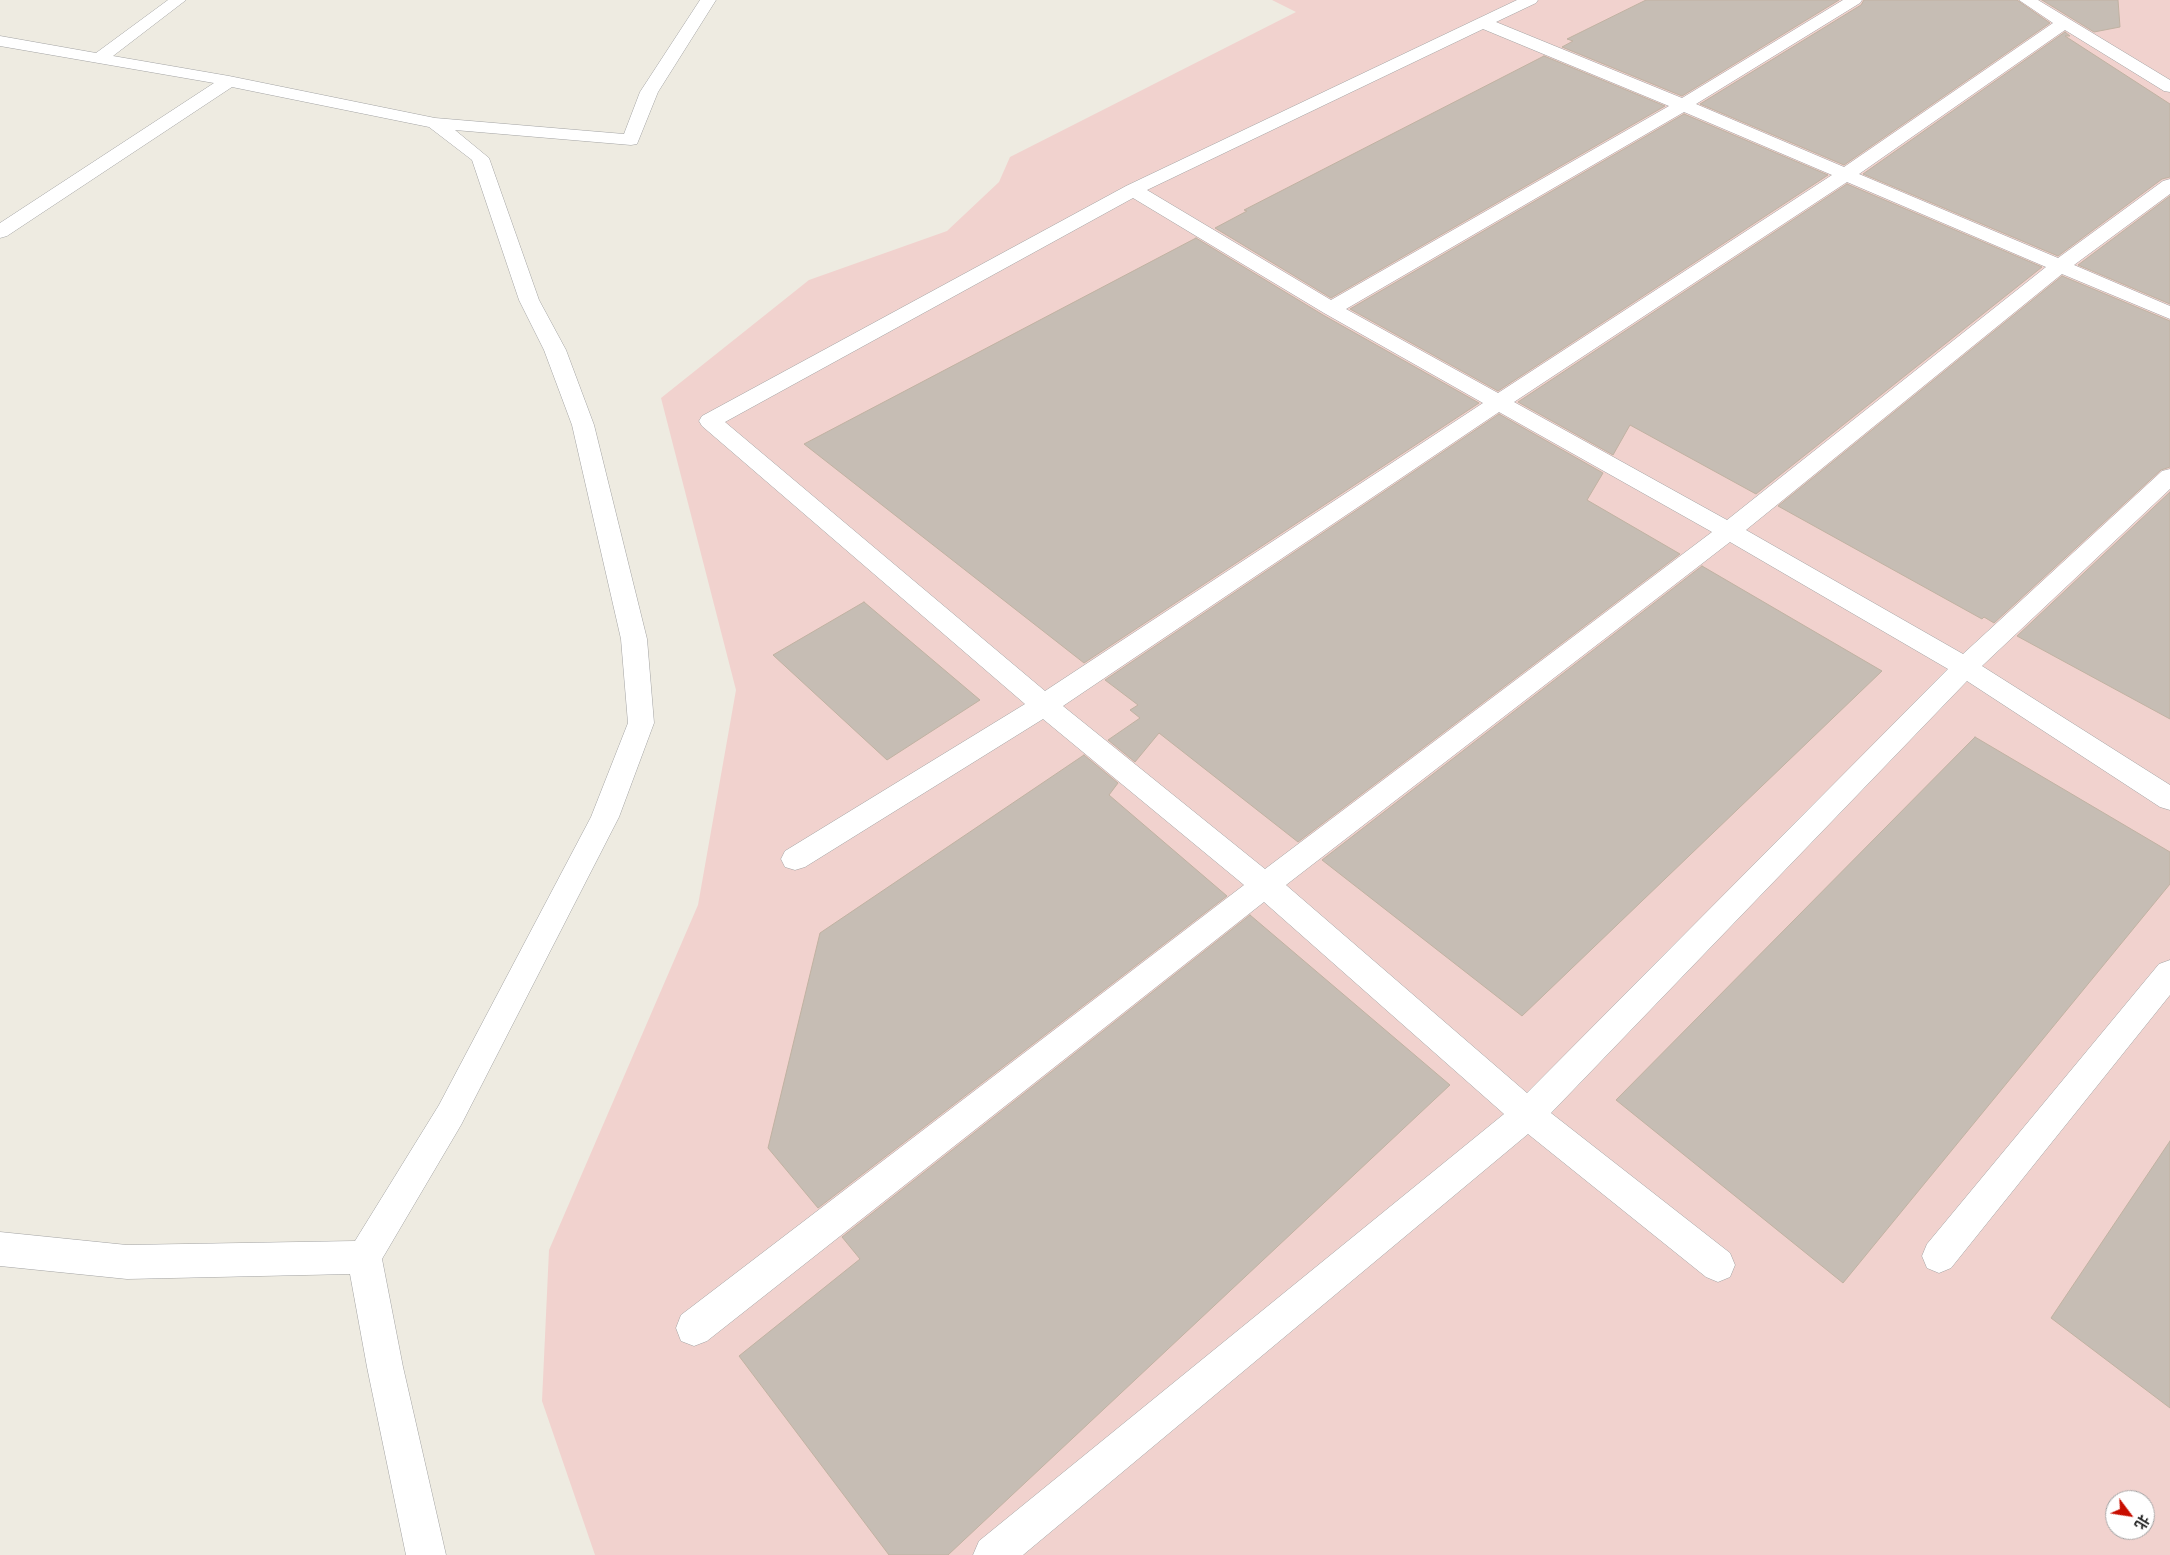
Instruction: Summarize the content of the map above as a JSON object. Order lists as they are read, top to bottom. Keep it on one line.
{"north":"bottom right"}
